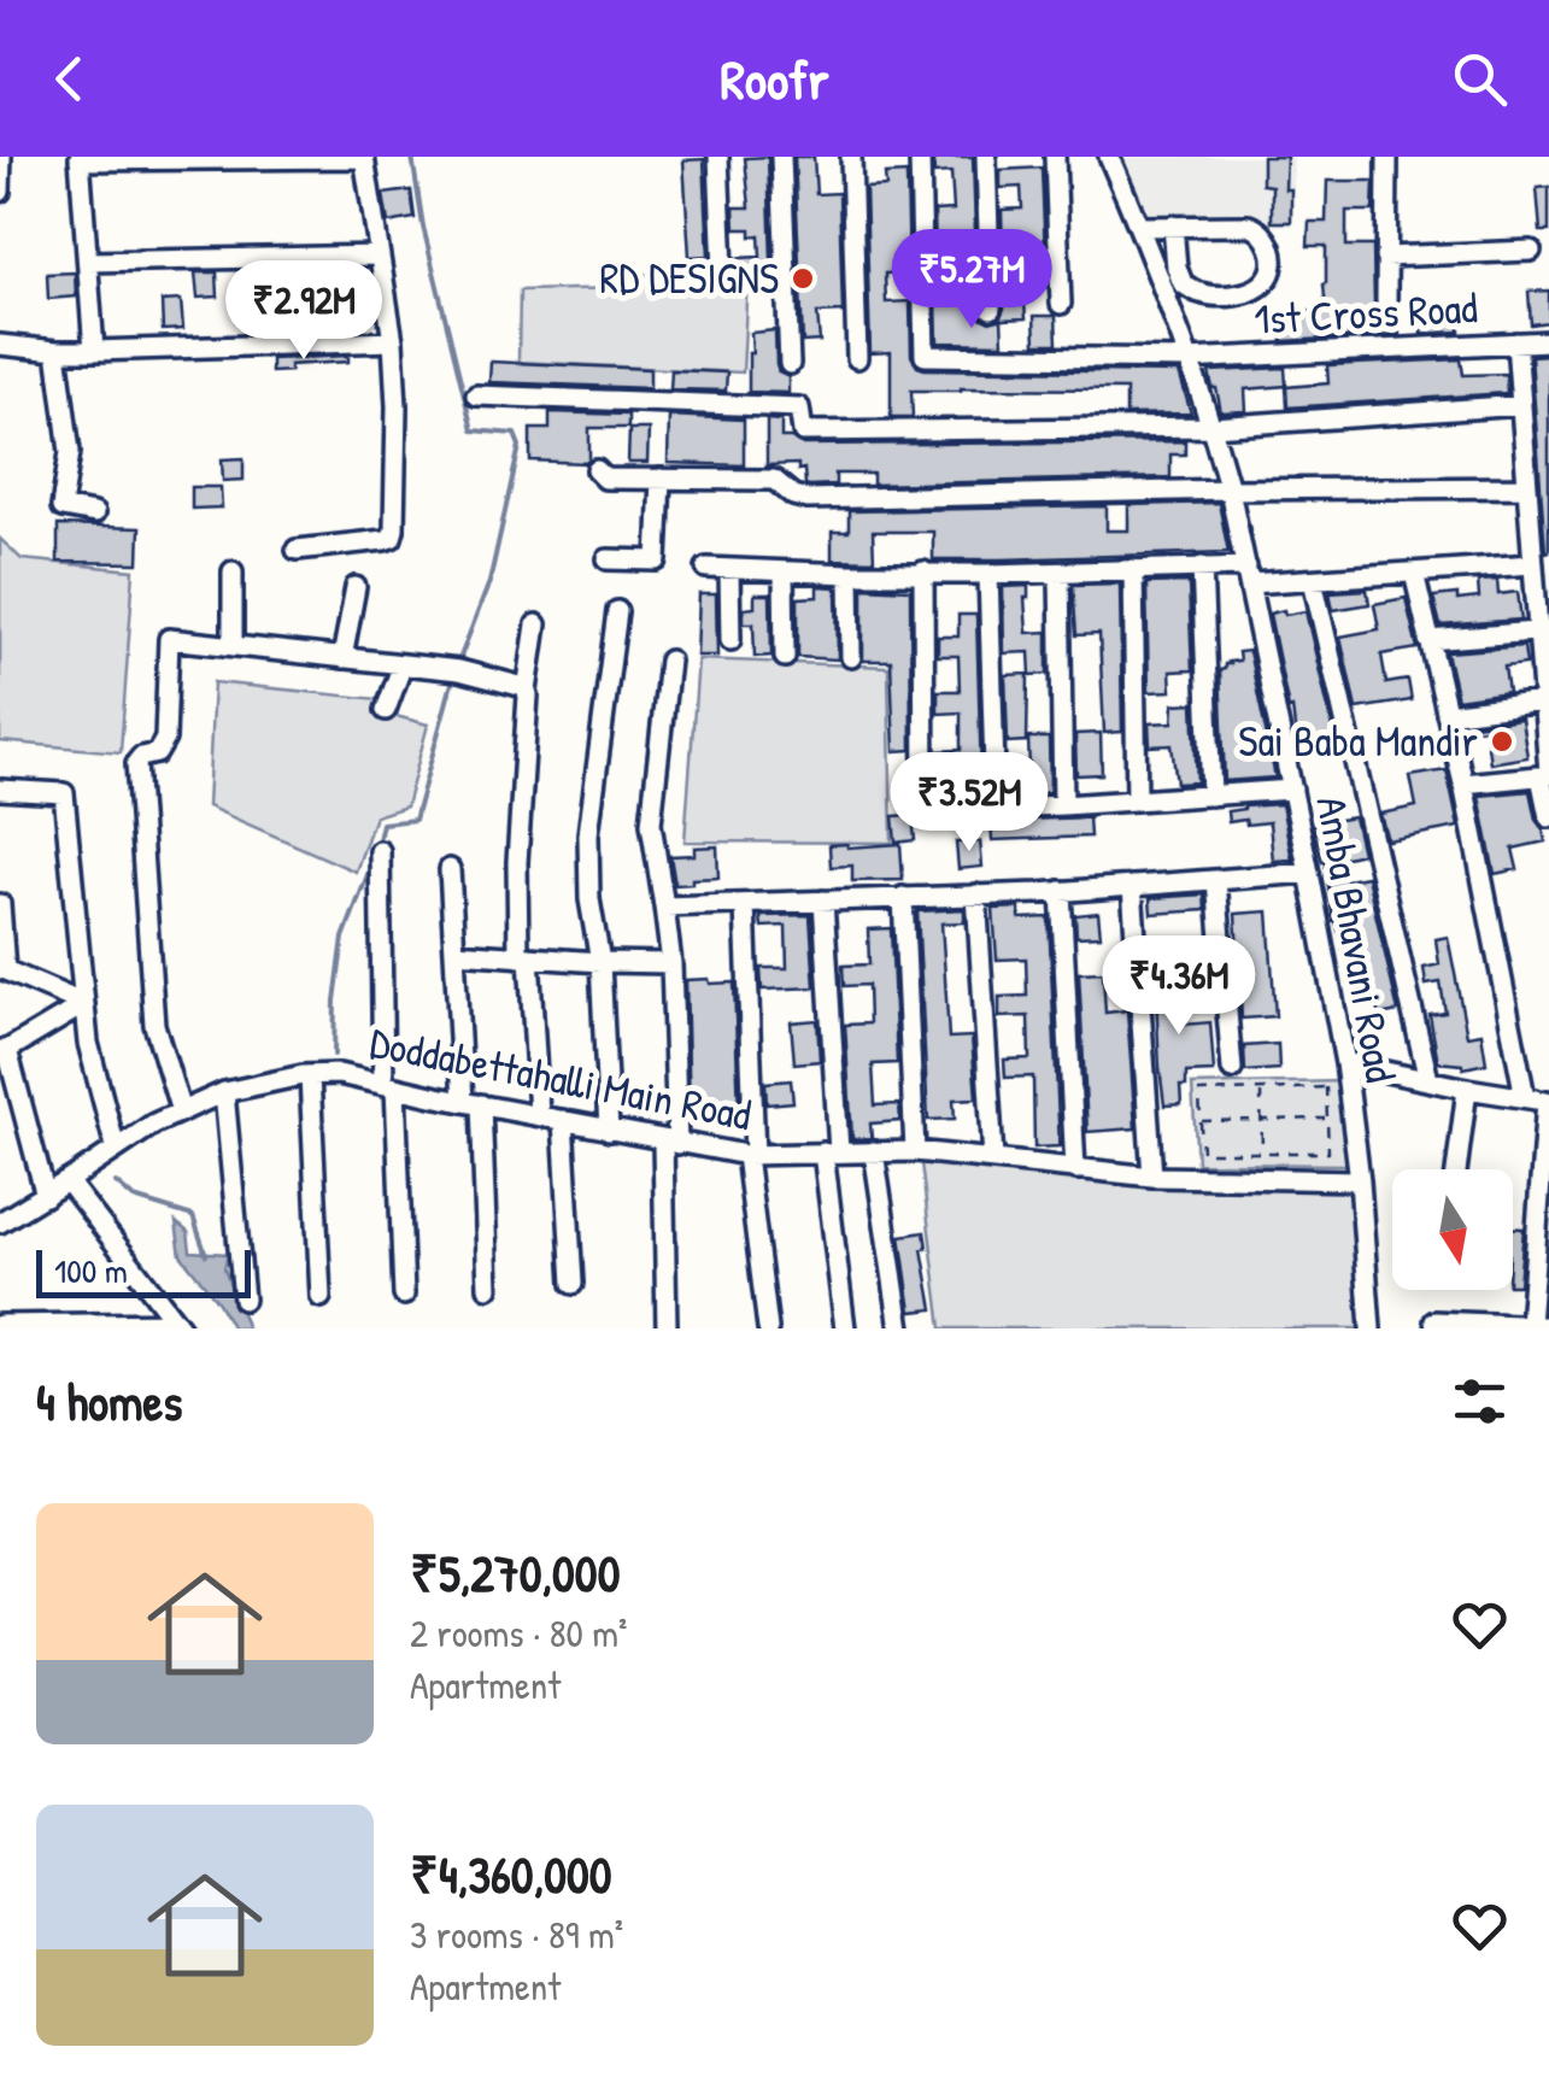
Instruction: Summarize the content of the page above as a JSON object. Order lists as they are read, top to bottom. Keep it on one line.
{"streets":{"street":["1st Cross Road","Amba Bhavani Road","Doddabettahalli Main Road"]},"crossings":[["1st Cross Road","Amba Bhavani Road"],["Amba Bhavani Road","Doddabettahalli Main Road"]],"places":["RD DESIGNS","Sai Baba Mandir"],"scale_bar":"100 m","north":"bottom","page":{"header":"Roofr","price":["₹5.27M","₹2.92M","₹3.52M","₹4.36M"],"scale":"100 m","heading":"4 homes","list":[{"name":"₹5,270,000","note":"2 rooms · 80 m² · Apartment"},{"name":"₹4,360,000","note":"3 rooms · 89 m² · Apartment"}]}}
